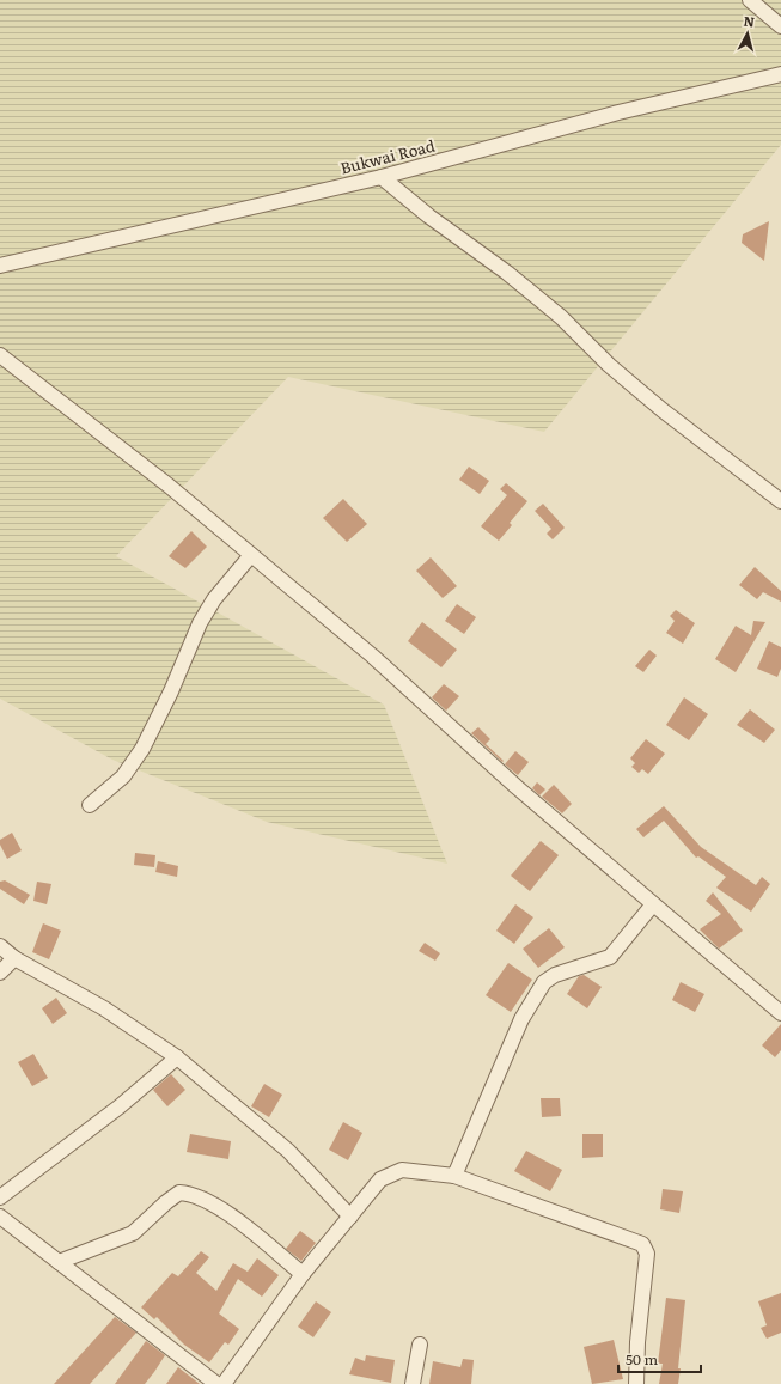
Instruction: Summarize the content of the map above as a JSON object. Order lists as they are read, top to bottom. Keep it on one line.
{"streets":{"street":["Bukwai Road"]},"scale_bar":"50 m","north":"top"}
